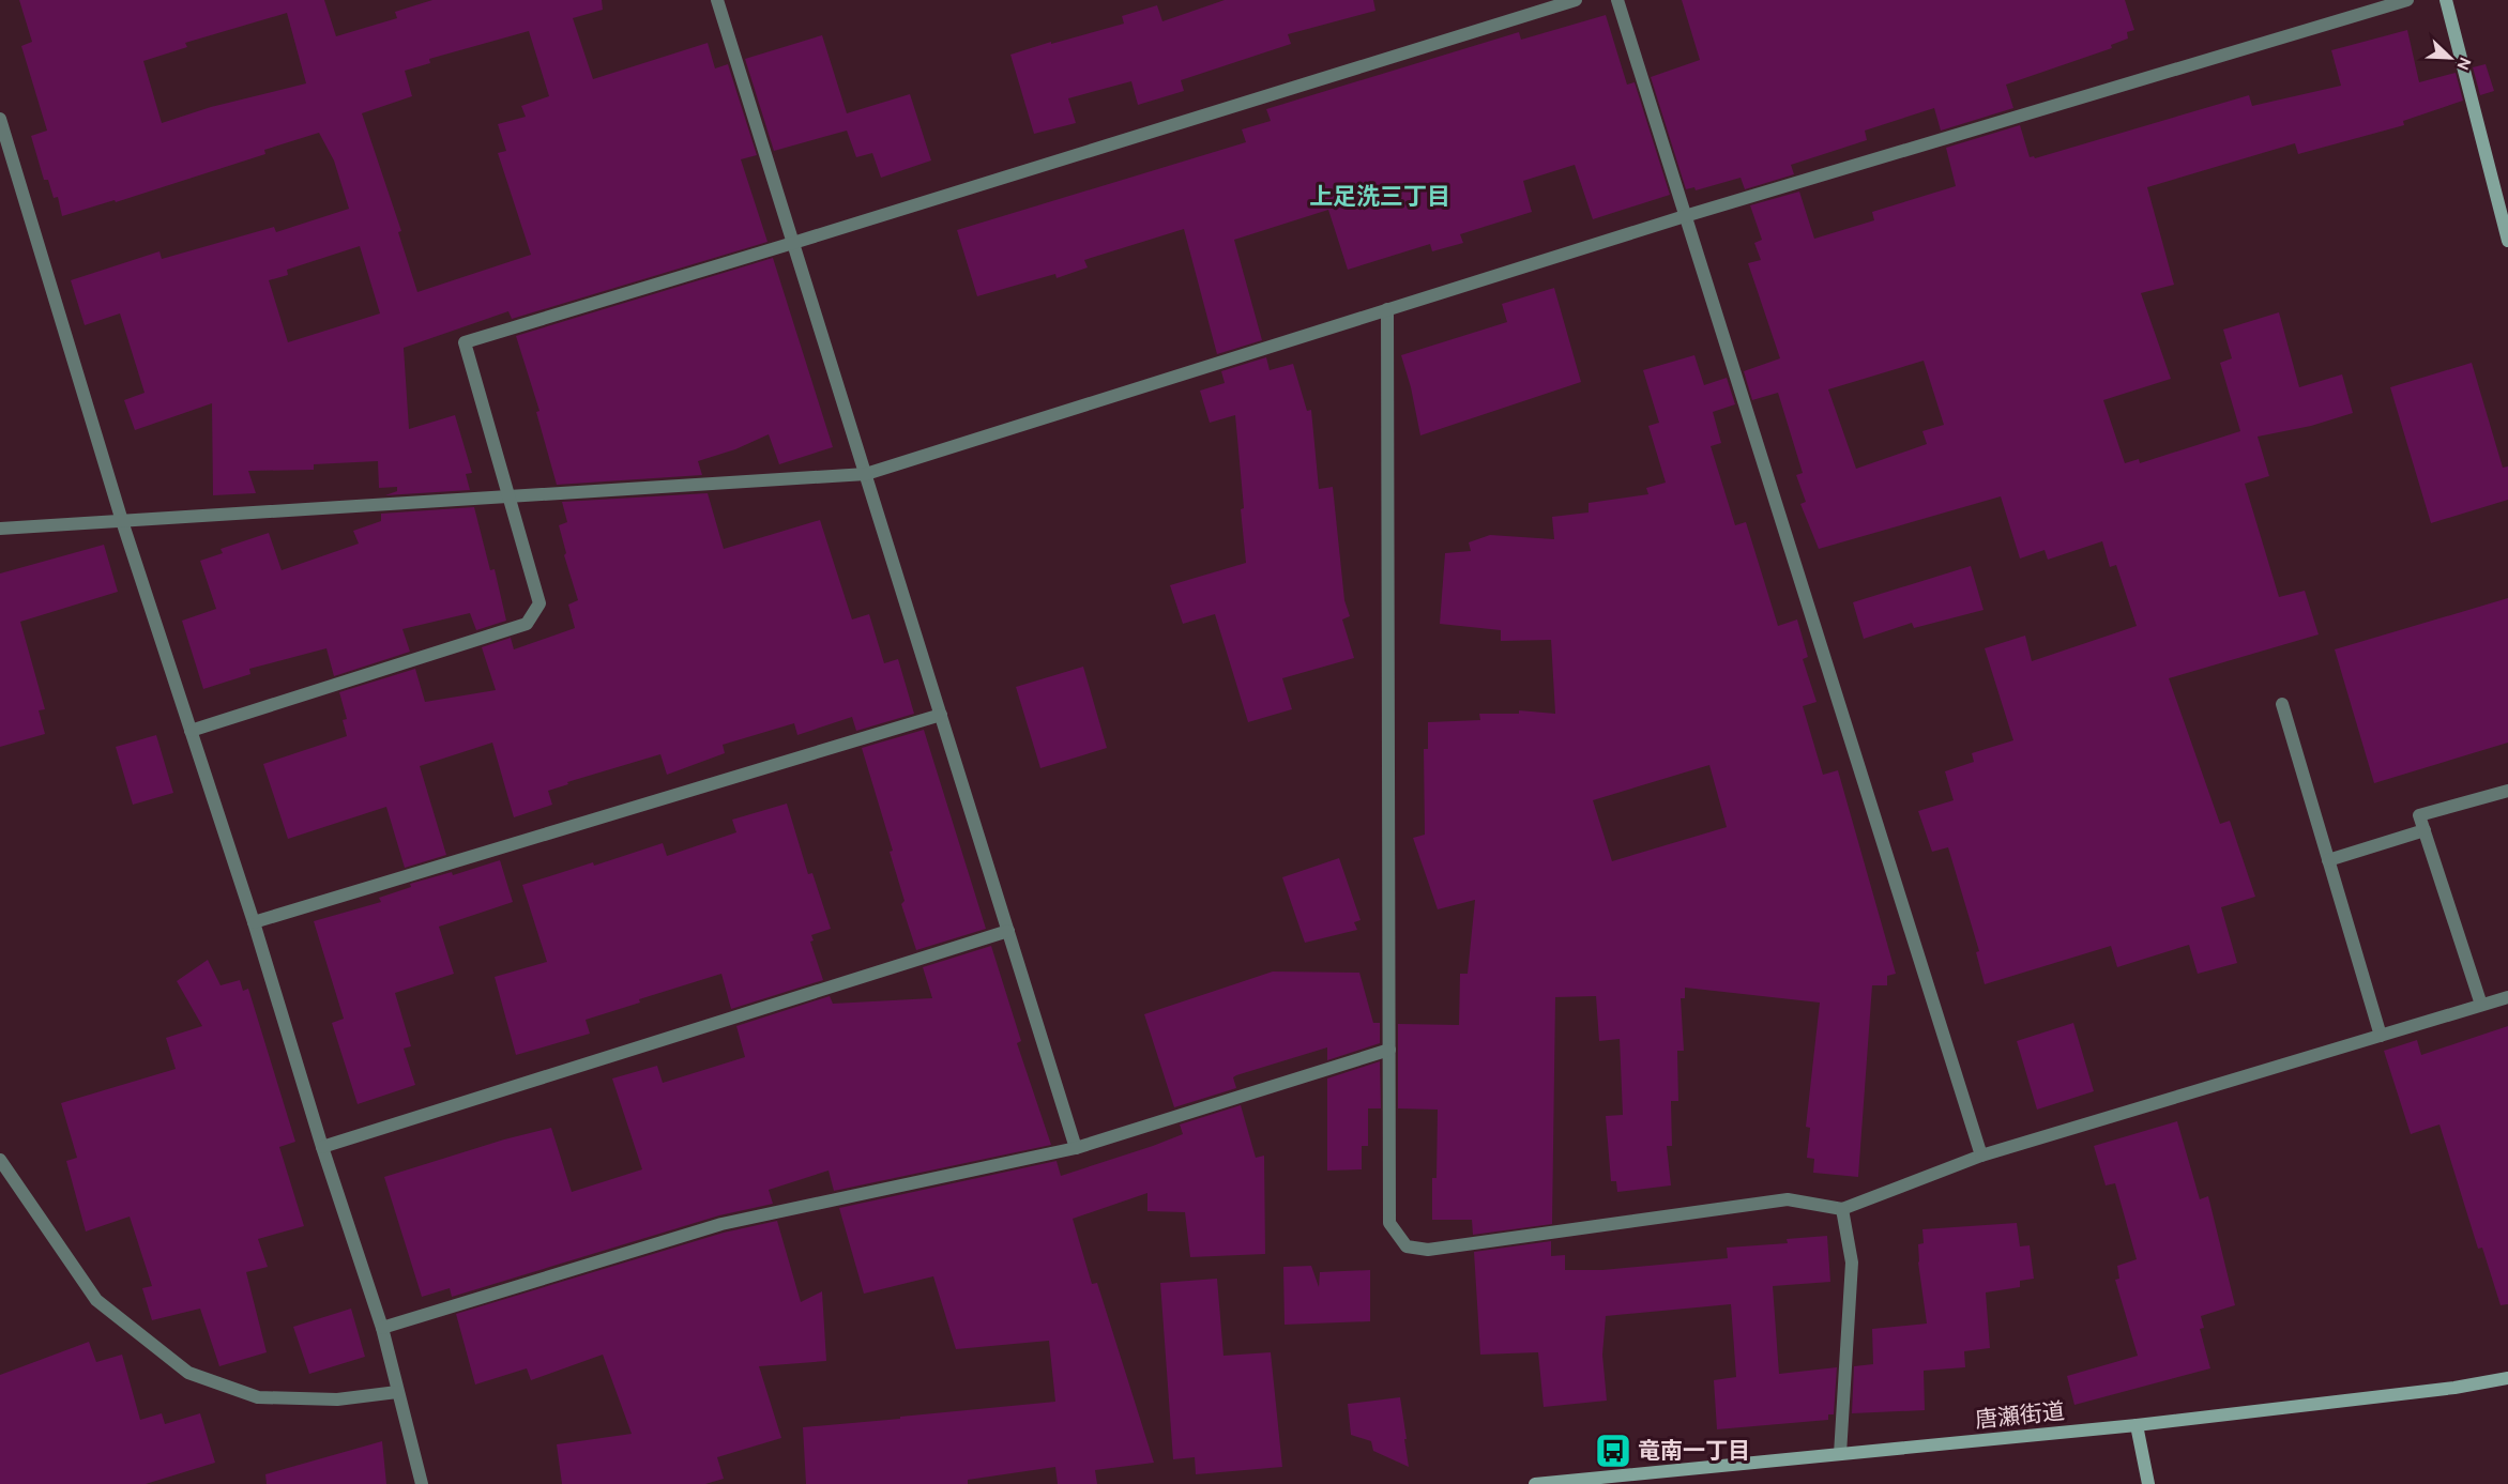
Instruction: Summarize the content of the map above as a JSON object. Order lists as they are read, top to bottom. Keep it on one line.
{"streets":{"street":["唐瀬街道"]},"districts":["上足洗三丁目"],"places":{"bus stop":["竜南一丁目"]},"north":"bottom right"}
